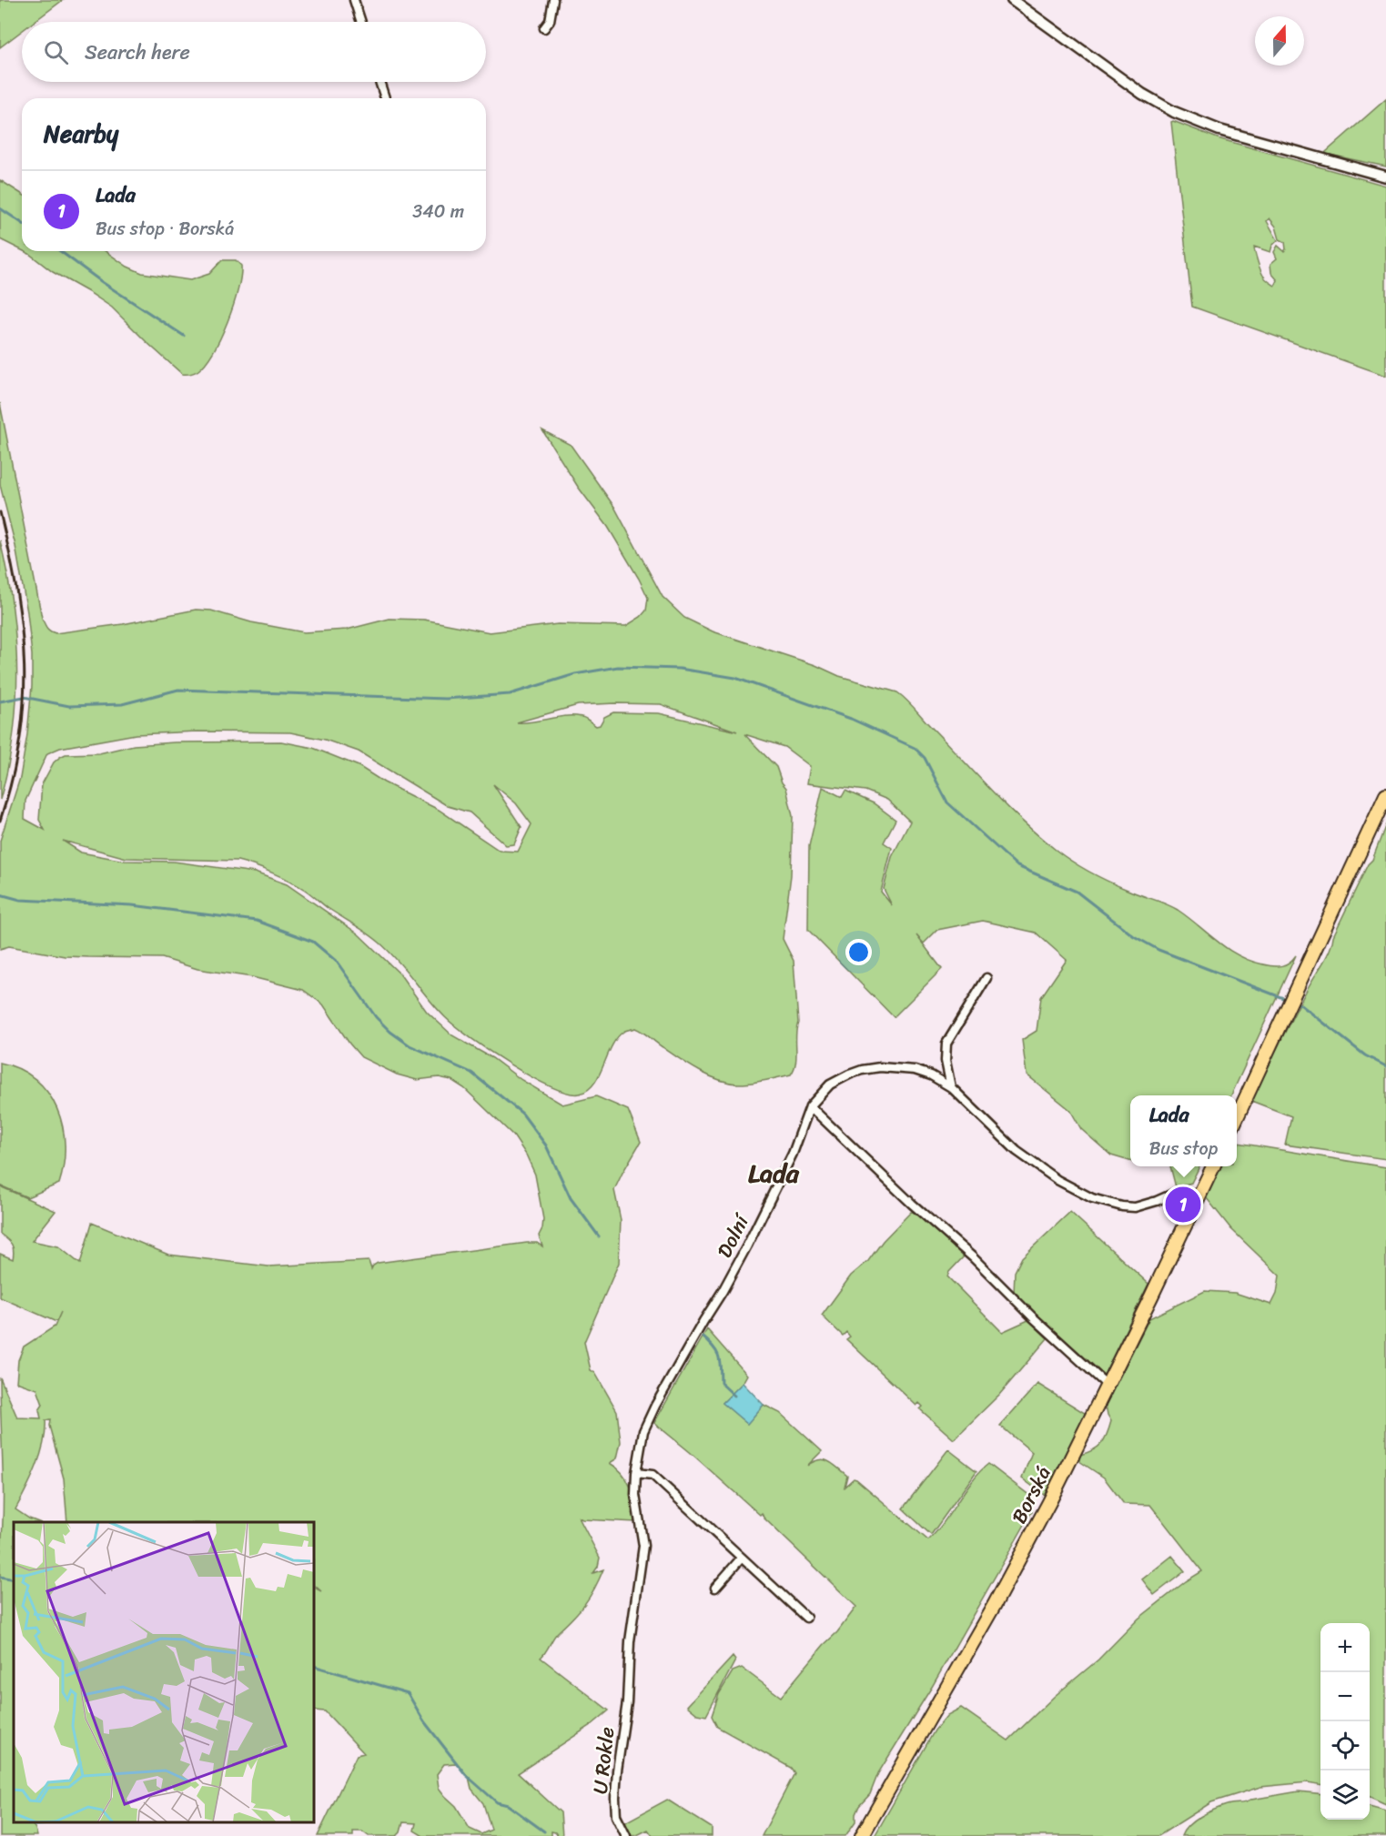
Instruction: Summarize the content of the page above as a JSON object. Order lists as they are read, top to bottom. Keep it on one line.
{"streets":{"main road":["Borská"],"street":["Dolní","U Rokle"]},"crossings":[["Dolní","Borská"],["Dolní","U Rokle"]],"districts":["Lada"],"north":"top","page":{"search":"Search here","heading":"Nearby","list":[{"mark":"1","name":"Lada","note":"Bus stop · Borská","value":"340 m"}],"popup":["Lada","Bus stop"],"pins":"1","map_buttons":["+","−"]}}
